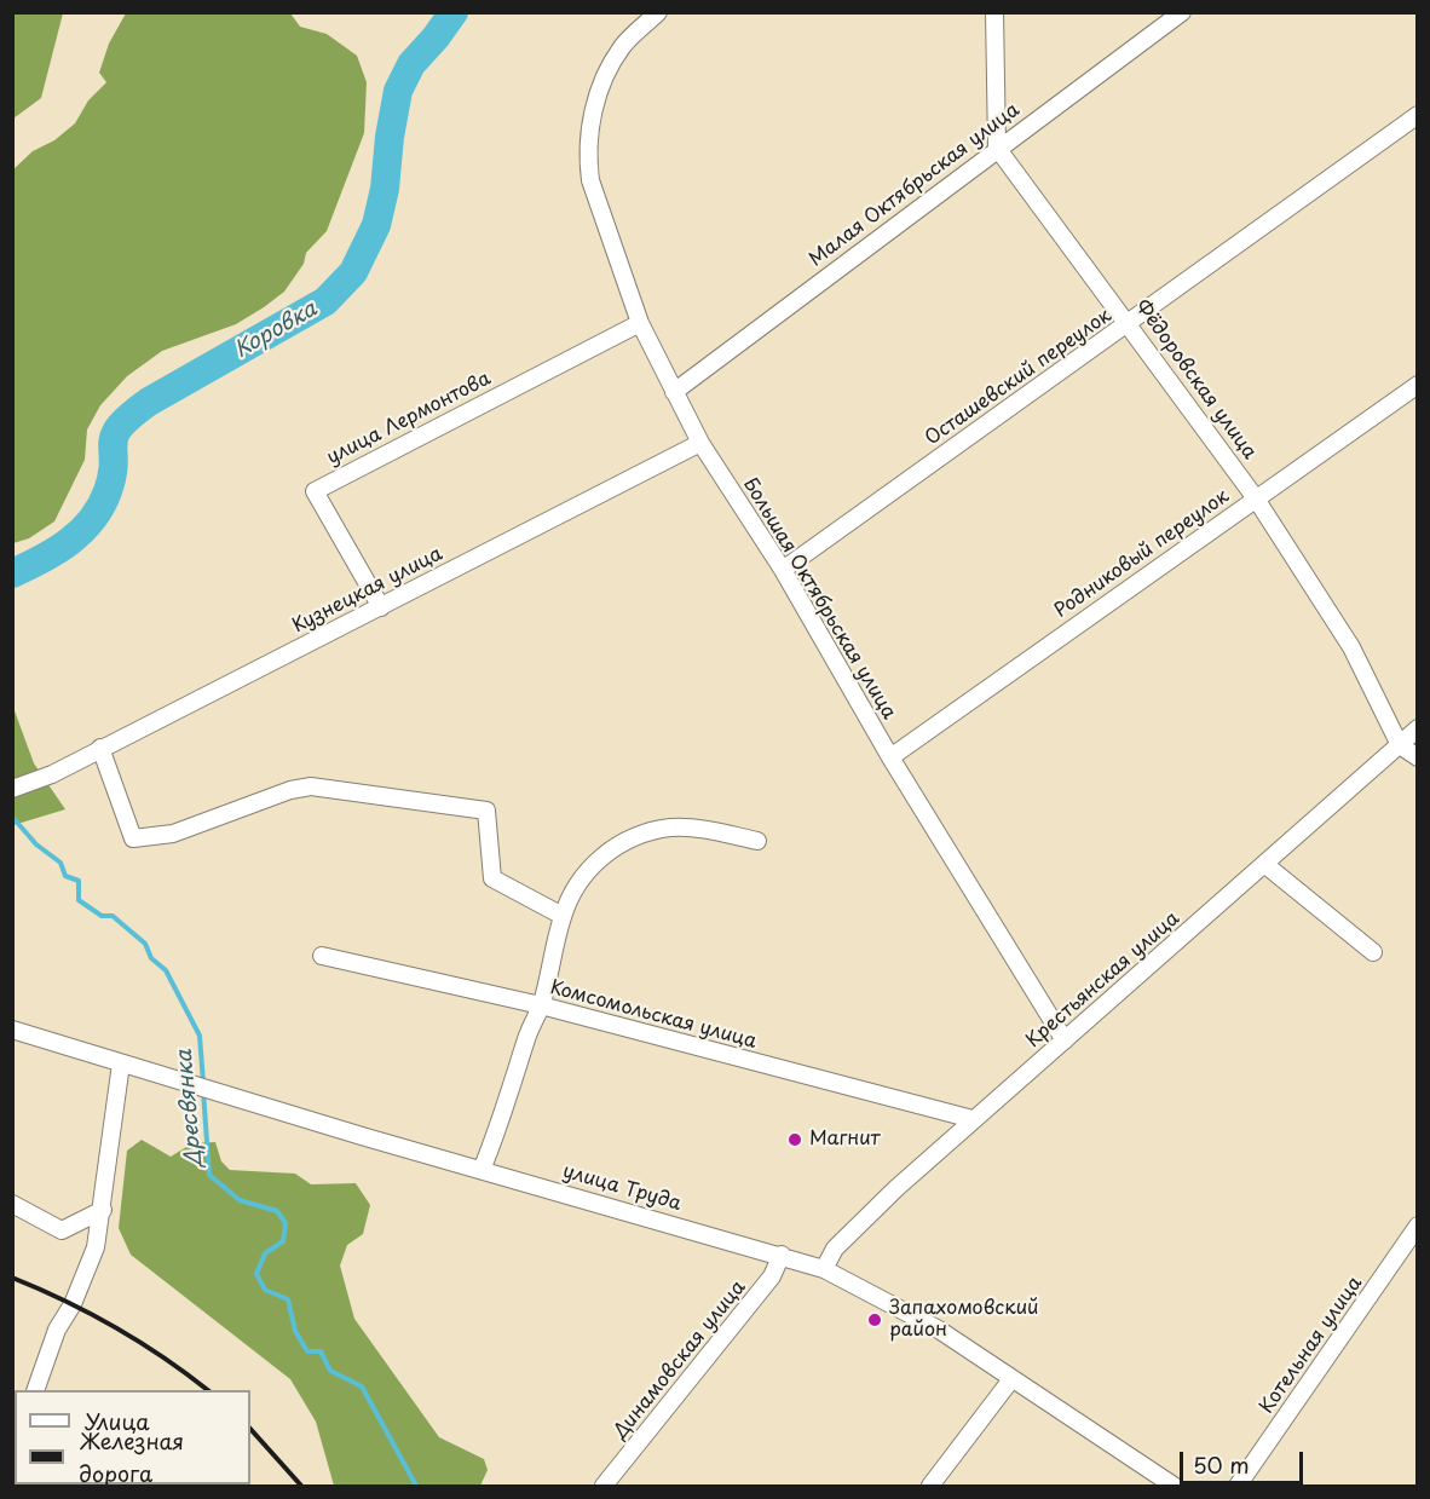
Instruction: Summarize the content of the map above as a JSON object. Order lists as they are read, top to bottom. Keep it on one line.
{"streets":{"street":["Малая Октябрьская улица","Осташевский переулок","Фёдоровская улица","улица Лермонтова","Родниковый переулок","Кузнецкая улица","Большая Октябрьская улица","Крестьянская улица","Комсомольская улица","улица Труда","Котельная улица","Динамовская улица"]},"crossings":[["Малая Октябрьская улица","Фёдоровская улица"],["Малая Октябрьская улица","Большая Октябрьская улица"],["Осташевский переулок","Фёдоровская улица"],["Осташевский переулок","Большая Октябрьская улица"],["Фёдоровская улица","Родниковый переулок"],["Фёдоровская улица","Крестьянская улица"],["улица Лермонтова","Кузнецкая улица"],["улица Лермонтова","Большая Октябрьская улица"],["Родниковый переулок","Большая Октябрьская улица"],["Кузнецкая улица","Большая Октябрьская улица"],["Большая Октябрьская улица","Крестьянская улица"],["Крестьянская улица","Комсомольская улица"],["Крестьянская улица","улица Труда"],["улица Труда","Динамовская улица"]],"water":["Коровка","Дресвянка"],"places":["Магнит","Запахомовский район"],"legend":["Улица","Железная дорога"],"scale_bar":"50 m"}
